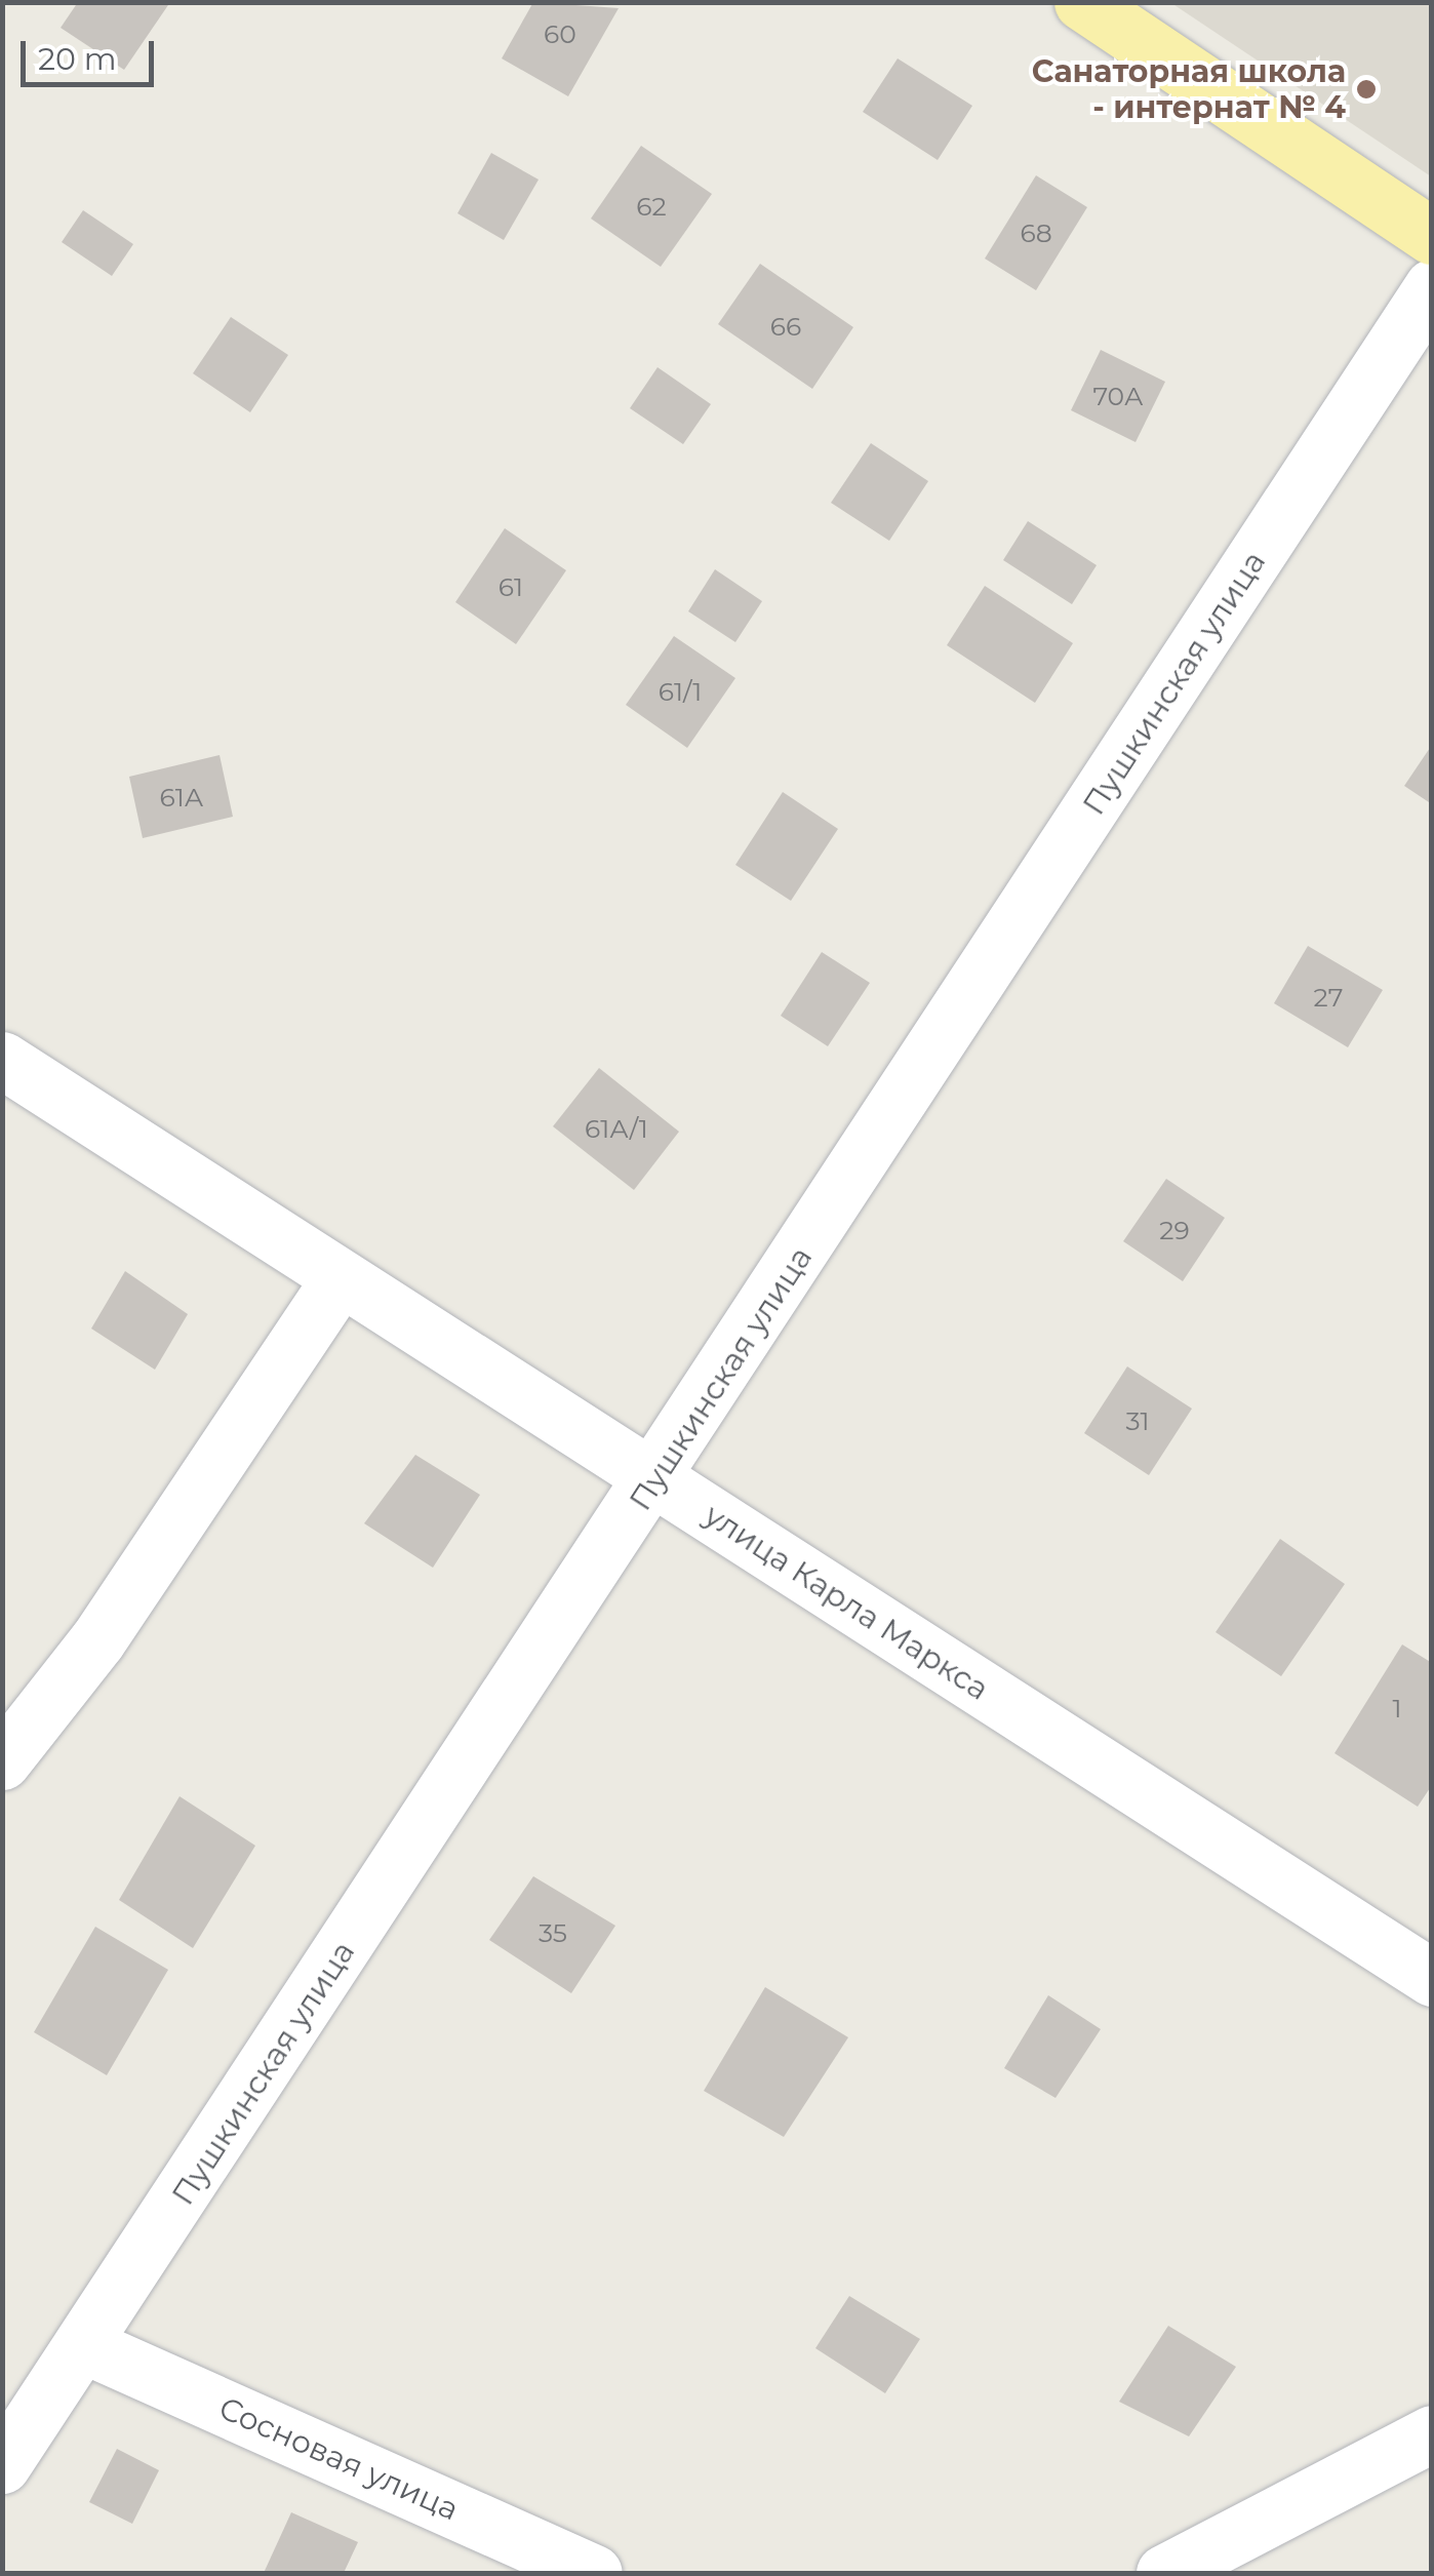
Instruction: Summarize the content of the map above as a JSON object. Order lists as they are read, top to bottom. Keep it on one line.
{"streets":{"street":["Пушкинская улица","улица Карла Маркса","Сосновая улица"]},"crossings":[["Пушкинская улица","улица Карла Маркса"],["Пушкинская улица","Сосновая улица"]],"places":["Санаторная школа - интернат № 4"],"house_numbers":["60","62","68","66","70А","61","61/1","61А","27","61А/1","29","31","1","35"],"scale_bar":"20 m"}
